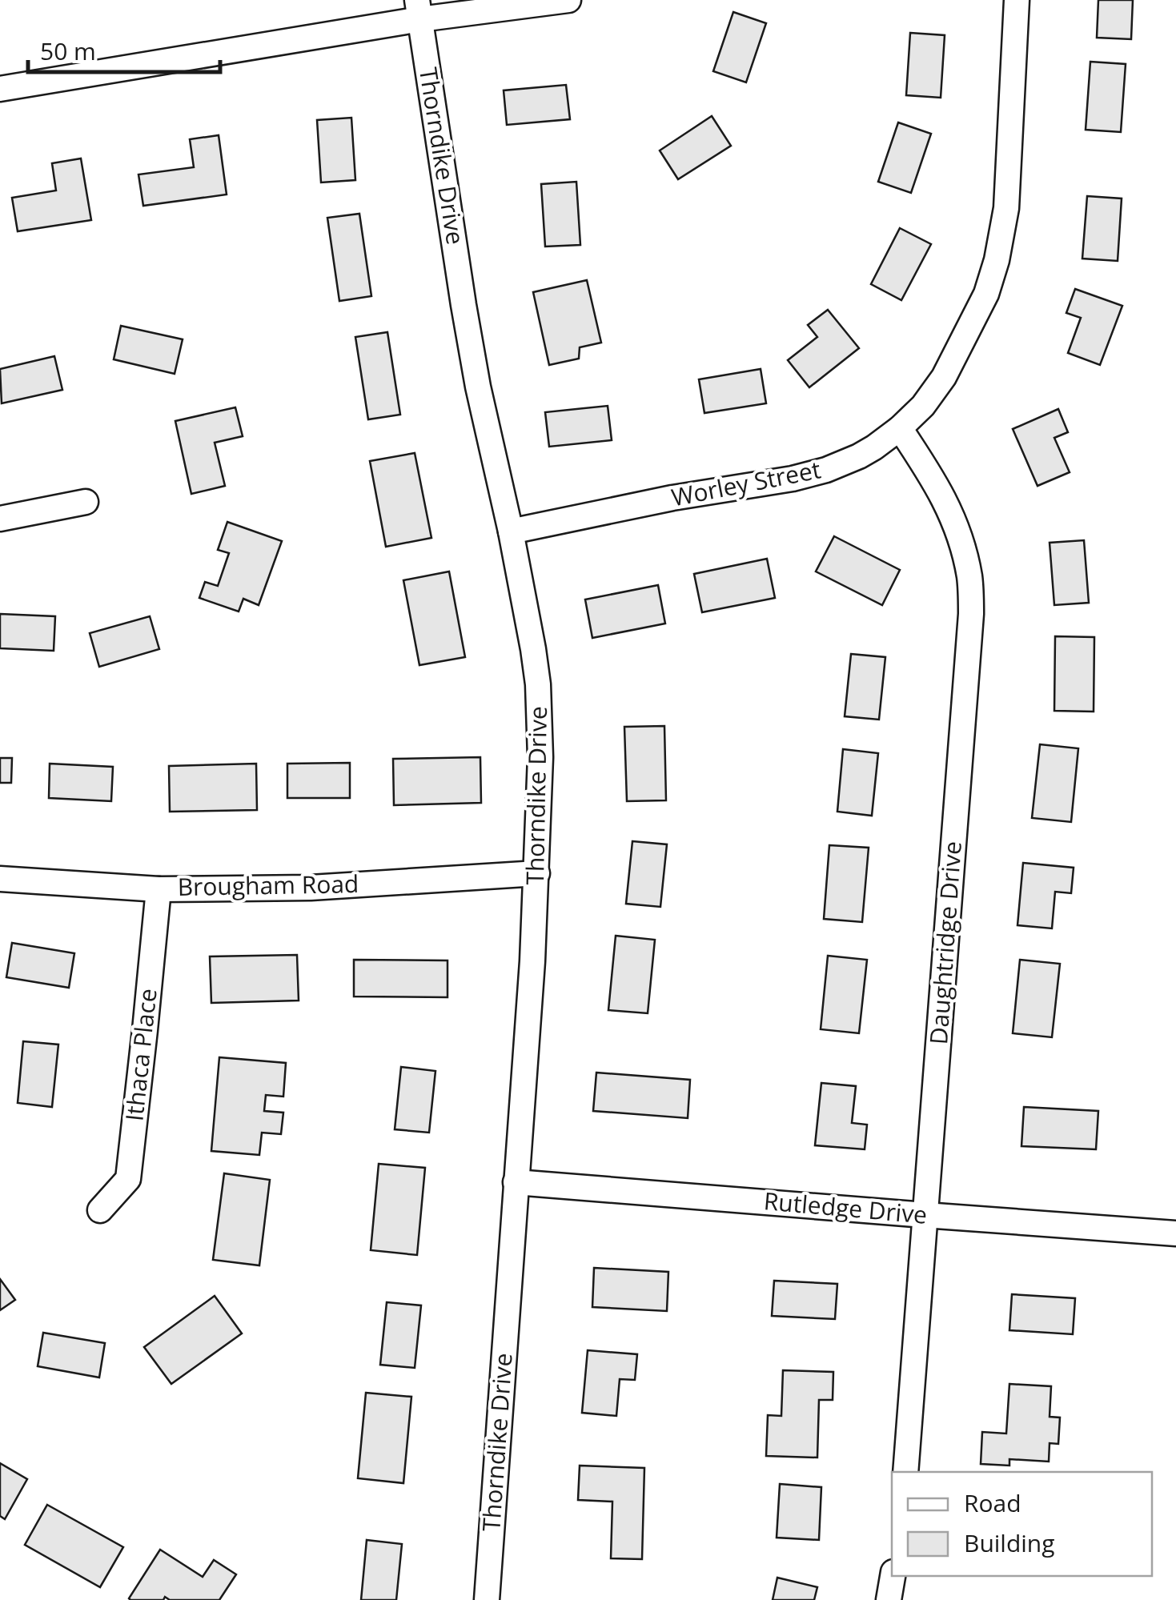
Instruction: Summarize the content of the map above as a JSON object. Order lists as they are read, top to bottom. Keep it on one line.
{"streets":{"street":["Thorndike Drive","Worley Street","Brougham Road","Daughtridge Drive","Ithaca Place","Rutledge Drive"]},"crossings":[["Thorndike Drive","Worley Street"],["Thorndike Drive","Brougham Road"],["Thorndike Drive","Rutledge Drive"],["Worley Street","Daughtridge Drive"],["Brougham Road","Ithaca Place"],["Daughtridge Drive","Rutledge Drive"]],"legend":["Road","Building"],"scale_bar":"50 m"}
